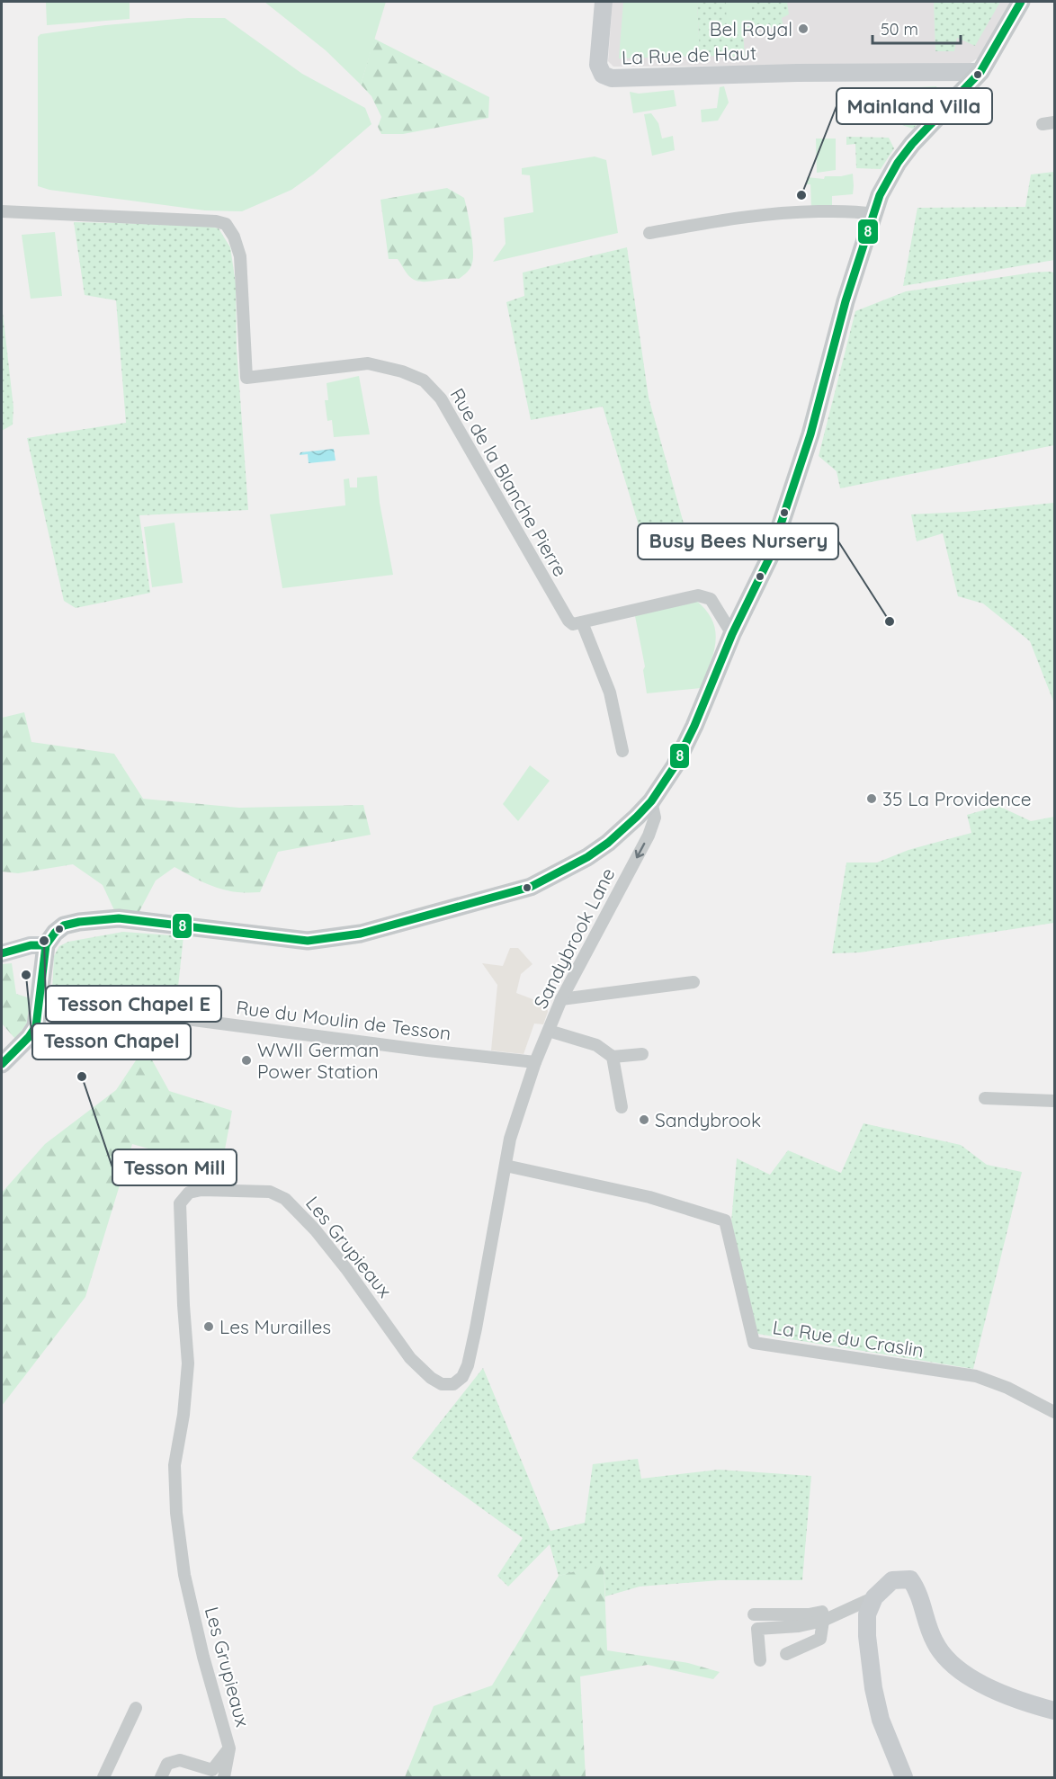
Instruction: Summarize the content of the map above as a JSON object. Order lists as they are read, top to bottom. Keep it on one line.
{"streets":{"main road":["La Rue de Haut"],"street":["Rue de la Blanche Pierre","Sandybrook Lane","Rue du Moulin de Tesson","Les Grupieaux","La Rue du Craslin"]},"crossings":[["Sandybrook Lane","Rue du Moulin de Tesson"],["Sandybrook Lane","Les Grupieaux"],["Rue du Moulin de Tesson","Les Grupieaux"],["Les Grupieaux","La Rue du Craslin"]],"one_way":["Sandybrook Lane"],"places":["Bel Royal","Mainland Villa","Busy Bees Nursery","35 La Providence","Tesson Chapel E","Tesson Chapel","WWII German Power Station","Tesson Mill","Sandybrook","Les Murailles"],"lines":["transit line 8"],"scale_bar":"50 m"}
